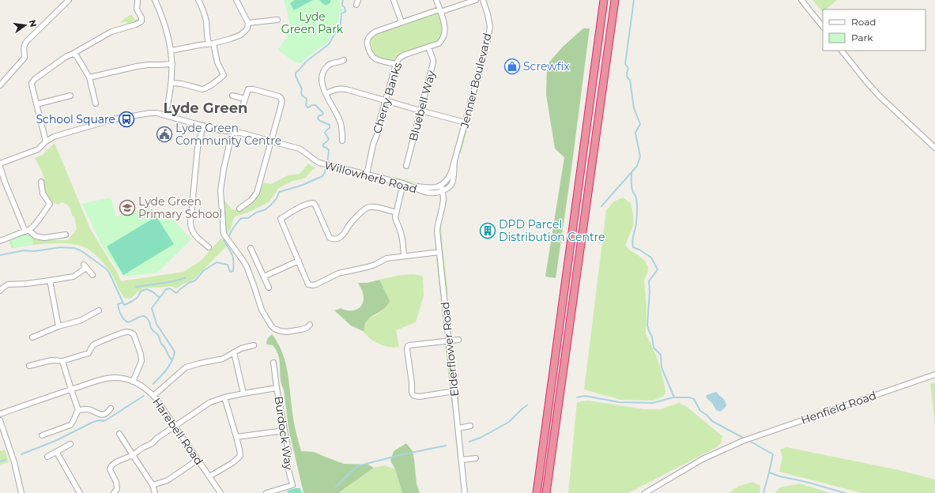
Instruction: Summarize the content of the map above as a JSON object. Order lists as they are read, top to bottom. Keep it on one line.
{"streets":{"street":["Jenner Boulevard","Cherry Banks","Bluebell Way","Willowherb Road","Elderflower Road","Henfield Road","Harebell Road","Burdock Way"]},"crossings":[["Jenner Boulevard","Elderflower Road"],["Cherry Banks","Bluebell Way"],["Cherry Banks","Willowherb Road"]],"districts":["Lyde Green"],"parks":["Lyde Green Park"],"places":{"shop":["Screwfix"],"bus stop":["School Square"],"public building":["Lyde Green Community Centre"],"school or university":["Lyde Green Primary School"],"building":["DPD Parcel Distribution Centre"]},"legend":["Road","Park"],"north":"right"}
